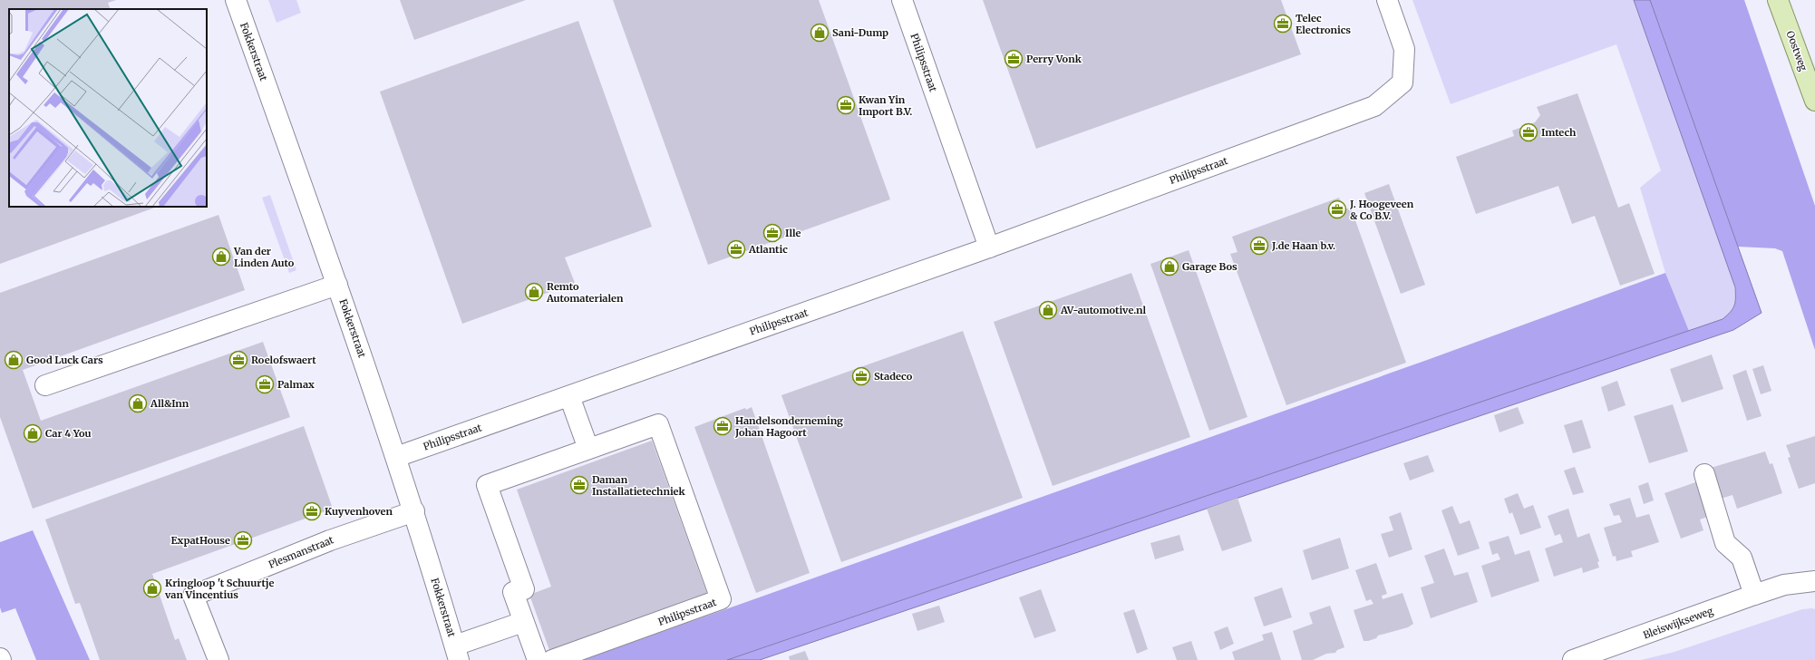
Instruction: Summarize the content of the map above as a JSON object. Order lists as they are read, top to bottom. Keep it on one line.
{"streets":{"main road":["Oostweg"],"street":["Fokkerstraat","Philipsstraat","Plesmanstraat","Bleiswijkseweg"]},"crossings":[["Fokkerstraat","Philipsstraat"],["Fokkerstraat","Plesmanstraat"]],"places":{"office":["Telec Electronics","Perry Vonk","Kwan Yin Import B.V.","Imtech","J. Hoogeveen & Co B.V.","Ille","J.de Haan b.v.","Atlantic","Roelofswaert","Stadeco","Palmax","Handelsonderneming Johan Hagoort","Daman Installatietechniek","Kuyvenhoven","ExpatHouse"],"shop":["Sani-Dump","Van der Linden Auto","Garage Bos","Remto Automaterialen","AV-automotive.nl","Good Luck Cars","All&Inn","Car 4 You","Kringloop 't Schuurtje van Vincentius"]}}
